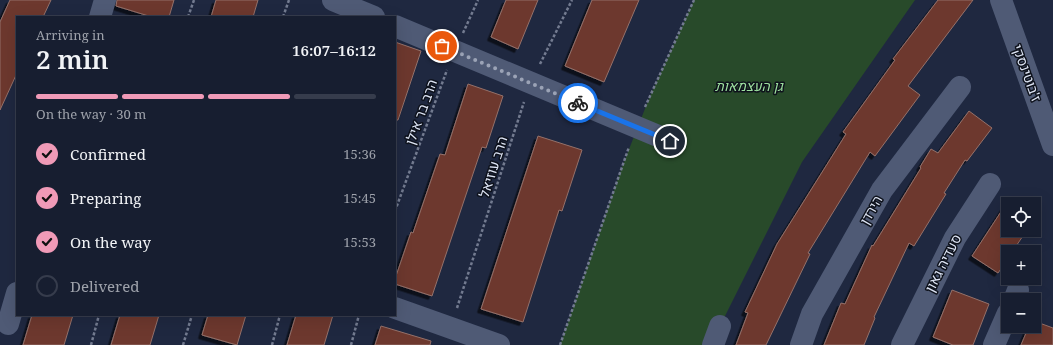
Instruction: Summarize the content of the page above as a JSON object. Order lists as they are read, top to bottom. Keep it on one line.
{"streets":{"street":["ז'בוטינסקי","הירדן","סעדיה גאון"],"path":["הרב בר אילן","הרב עוזיאל"]},"parks":["גן העצמאות"],"page":{"heading":["2 min","Arriving in","16:07–16:12"],"bar":"On the way · 30 m","list":[["Confirmed","15:36"],["Preparing","15:45"],["On the way","15:53"],"Delivered"],"map_buttons":["+","−"]}}
